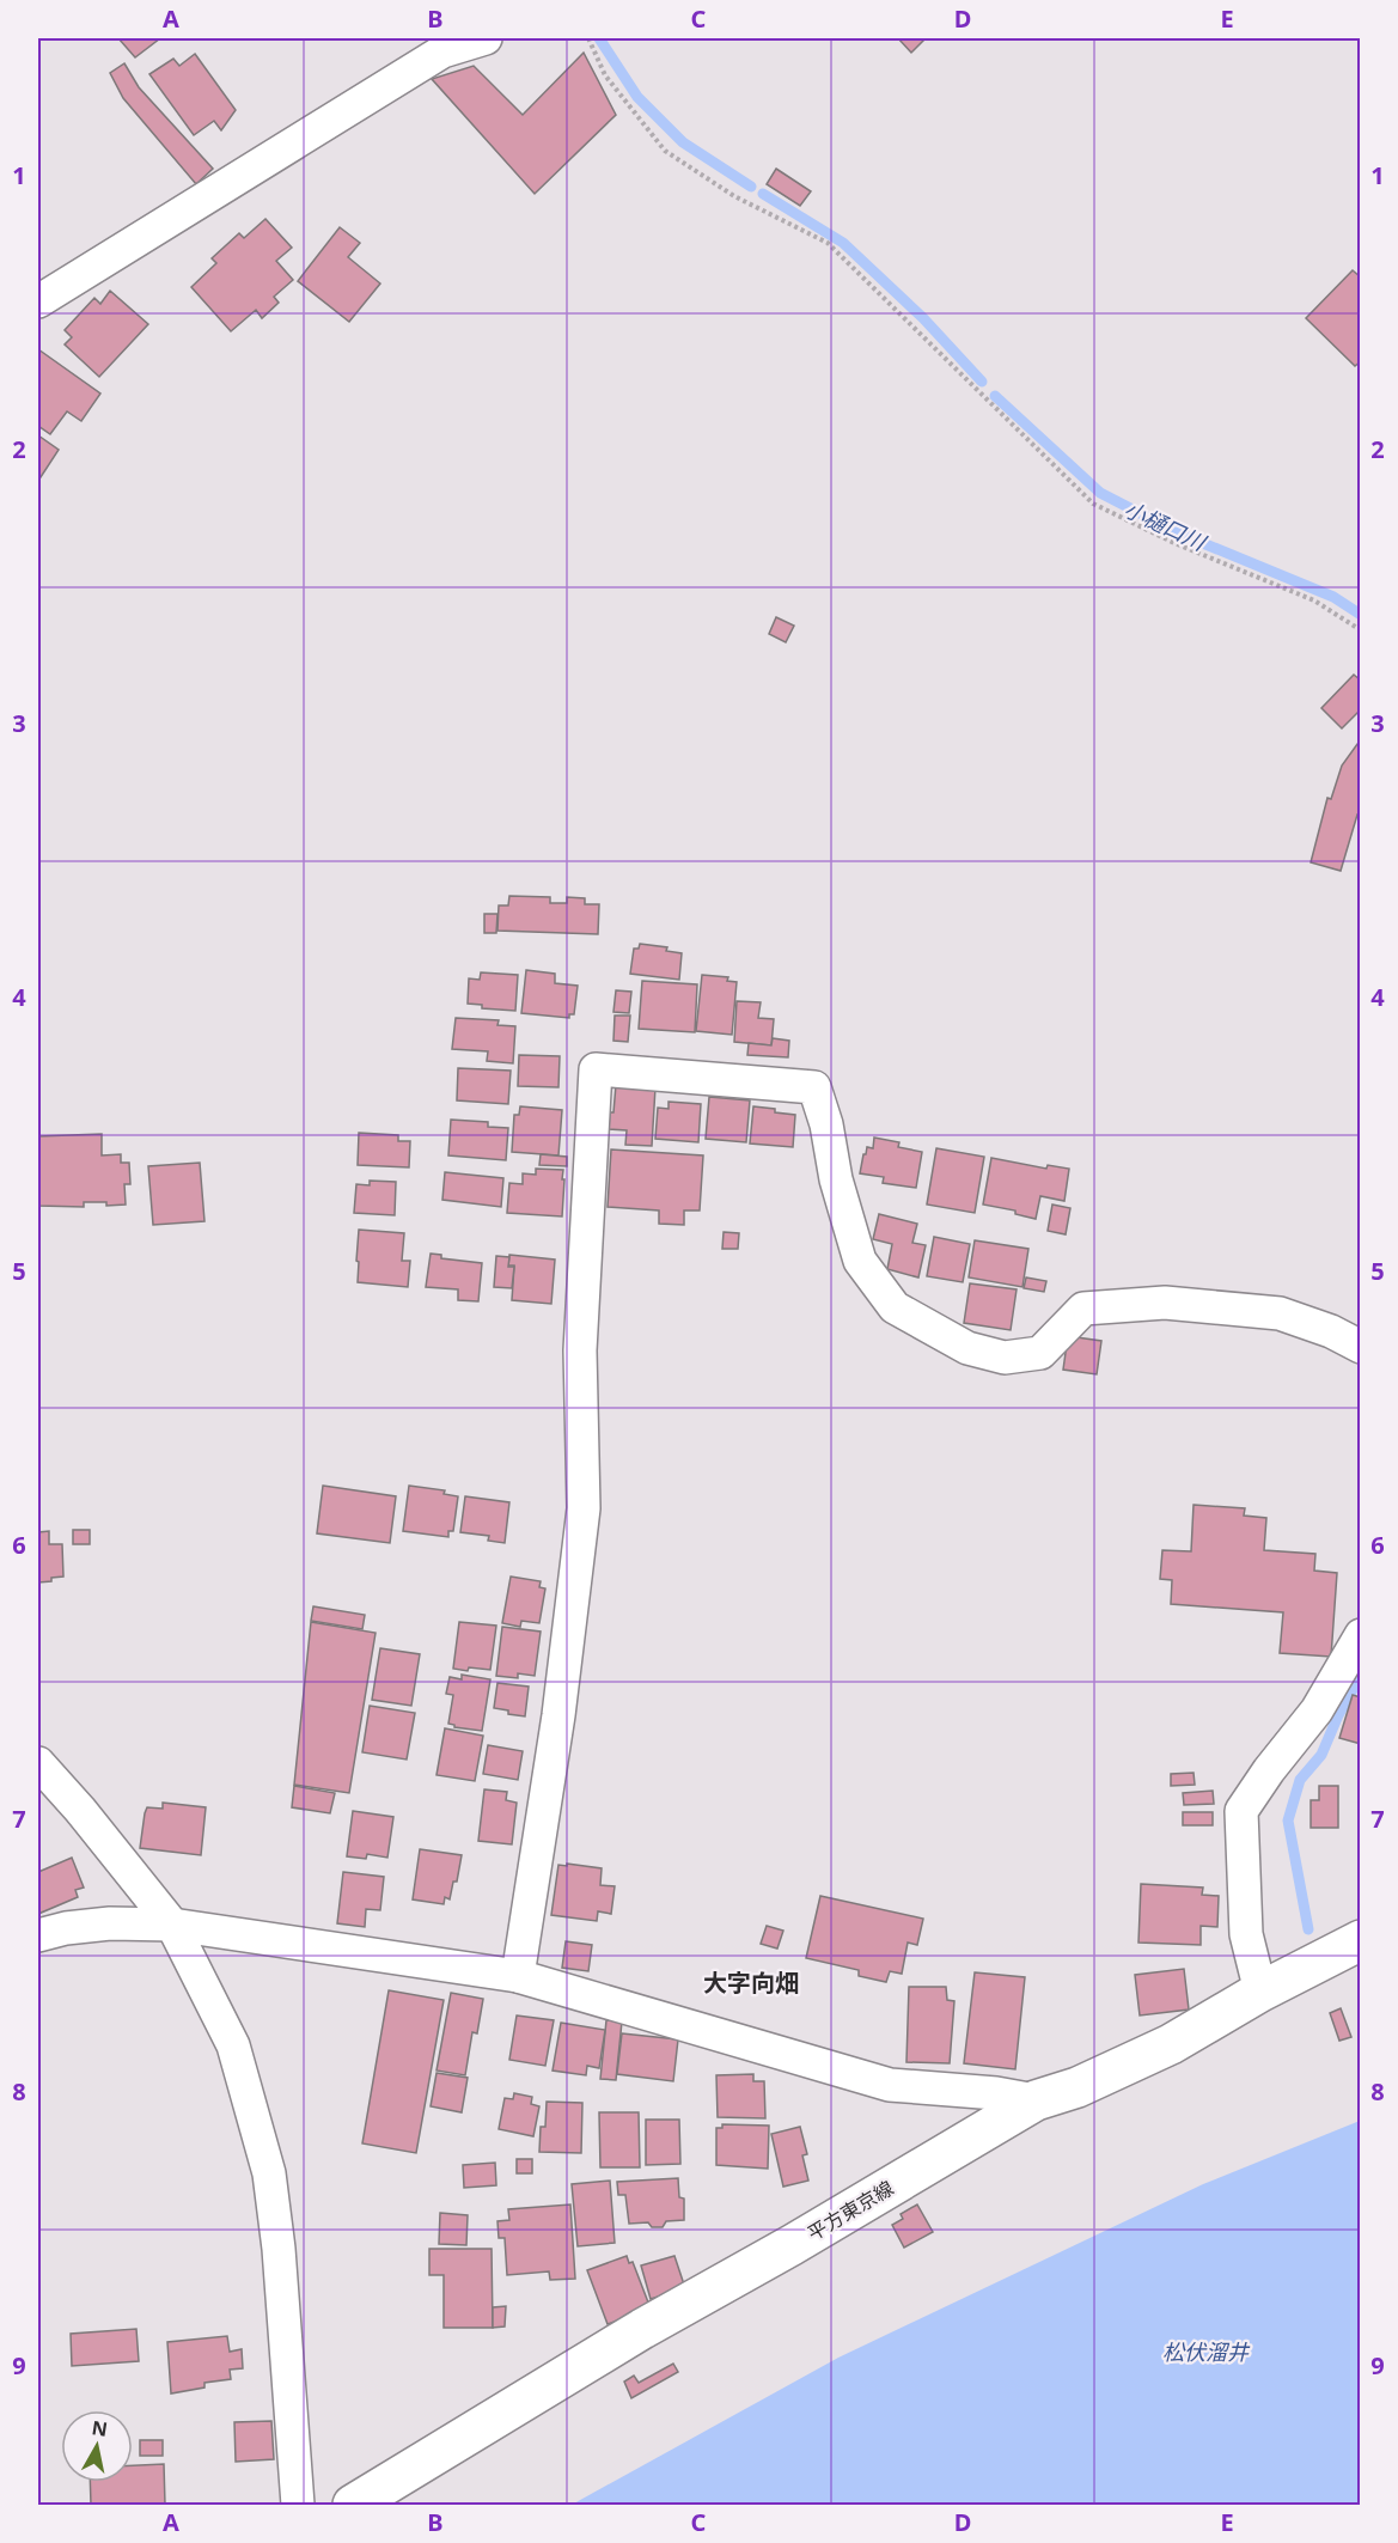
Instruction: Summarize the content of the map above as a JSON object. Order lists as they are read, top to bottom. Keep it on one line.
{"streets":{"main road":["平方東京線"]},"districts":["大字向畑"],"water":["小樋口川","松伏溜井"],"north":"top","grid":{"columns":["A","B","C","D","E"],"rows":["1","2","3","4","5","6","7","8","9"]}}
